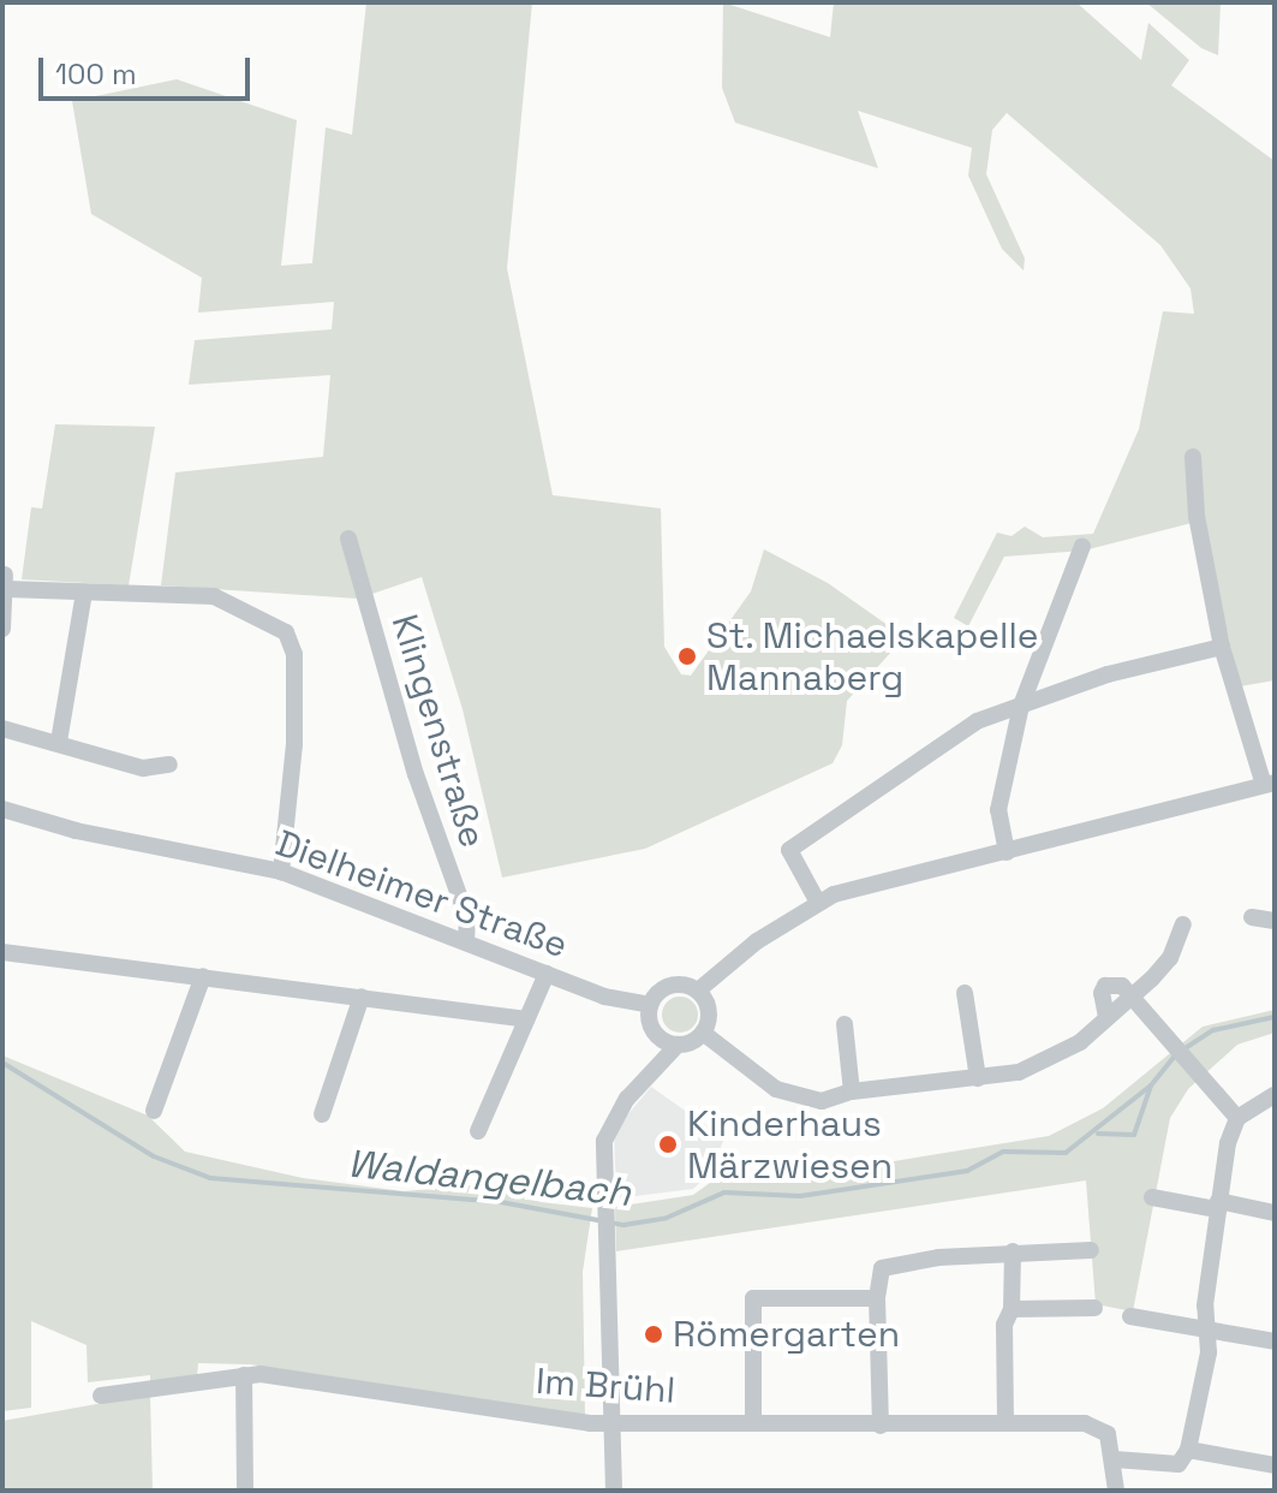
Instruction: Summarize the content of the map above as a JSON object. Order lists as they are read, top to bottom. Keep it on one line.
{"streets":{"street":["Klingenstraße","Dielheimer Straße","Im Brühl"]},"crossings":[["Klingenstraße","Dielheimer Straße"]],"water":["Waldangelbach"],"places":["St. Michaelskapelle Mannaberg","Kinderhaus Märzwiesen","Römergarten"],"scale_bar":"100 m"}
